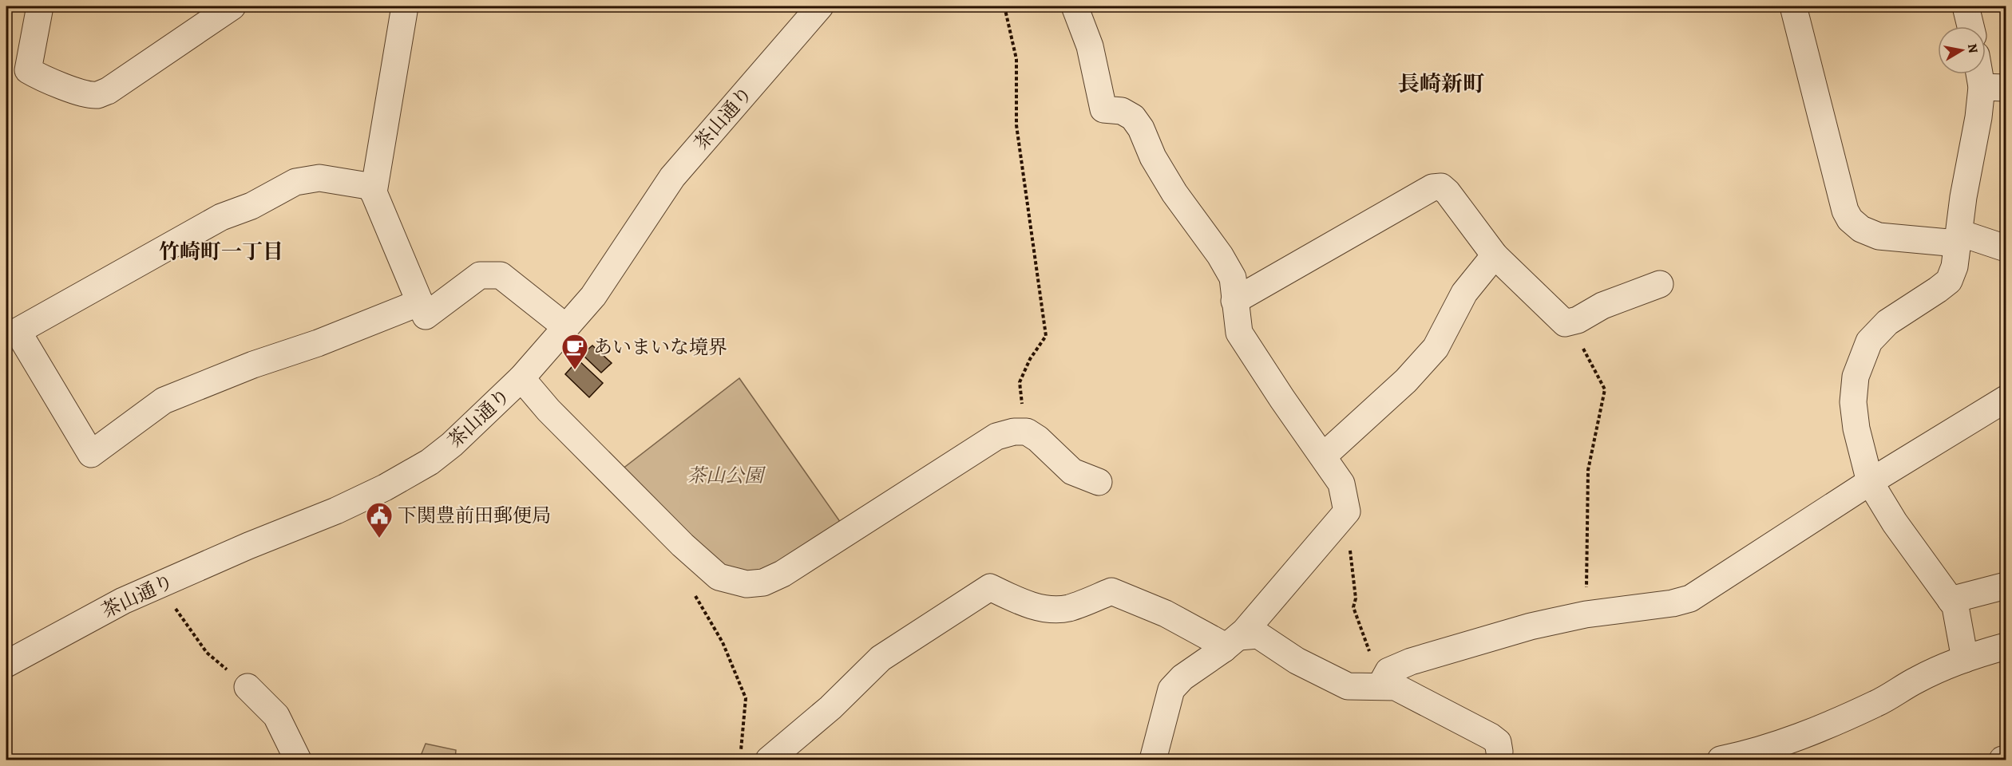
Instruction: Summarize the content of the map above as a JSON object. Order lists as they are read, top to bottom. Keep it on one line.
{"streets":{"street":["茶山通り"]},"districts":["長崎新町","竹崎町一丁目"],"parks":["茶山公園"],"places":{"cafe":["あいまいな境界"],"public building":["下関豊前田郵便局"]},"north":"right"}
